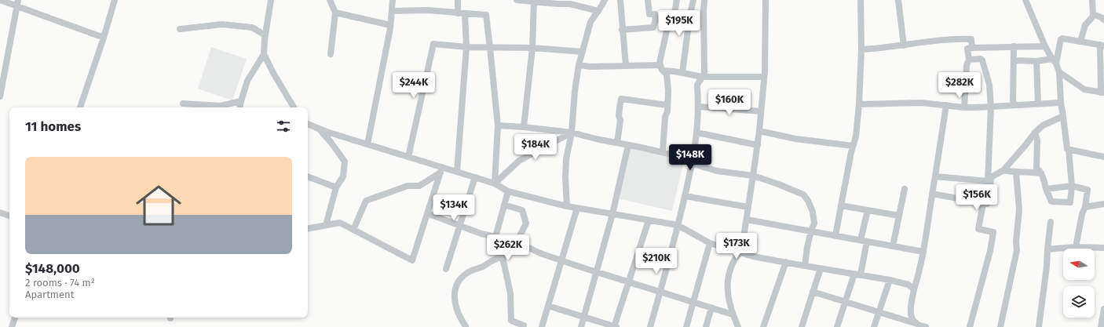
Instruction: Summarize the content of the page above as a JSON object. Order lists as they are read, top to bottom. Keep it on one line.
{"north":"left","page":{"price":["$195K","$244K","$282K","$160K","$184K","$148K","$156K","$134K","$173K","$262K","$210K"],"heading":"11 homes","list":[{"name":"$148,000","note":"2 rooms · 74 m² · Apartment"}]}}
